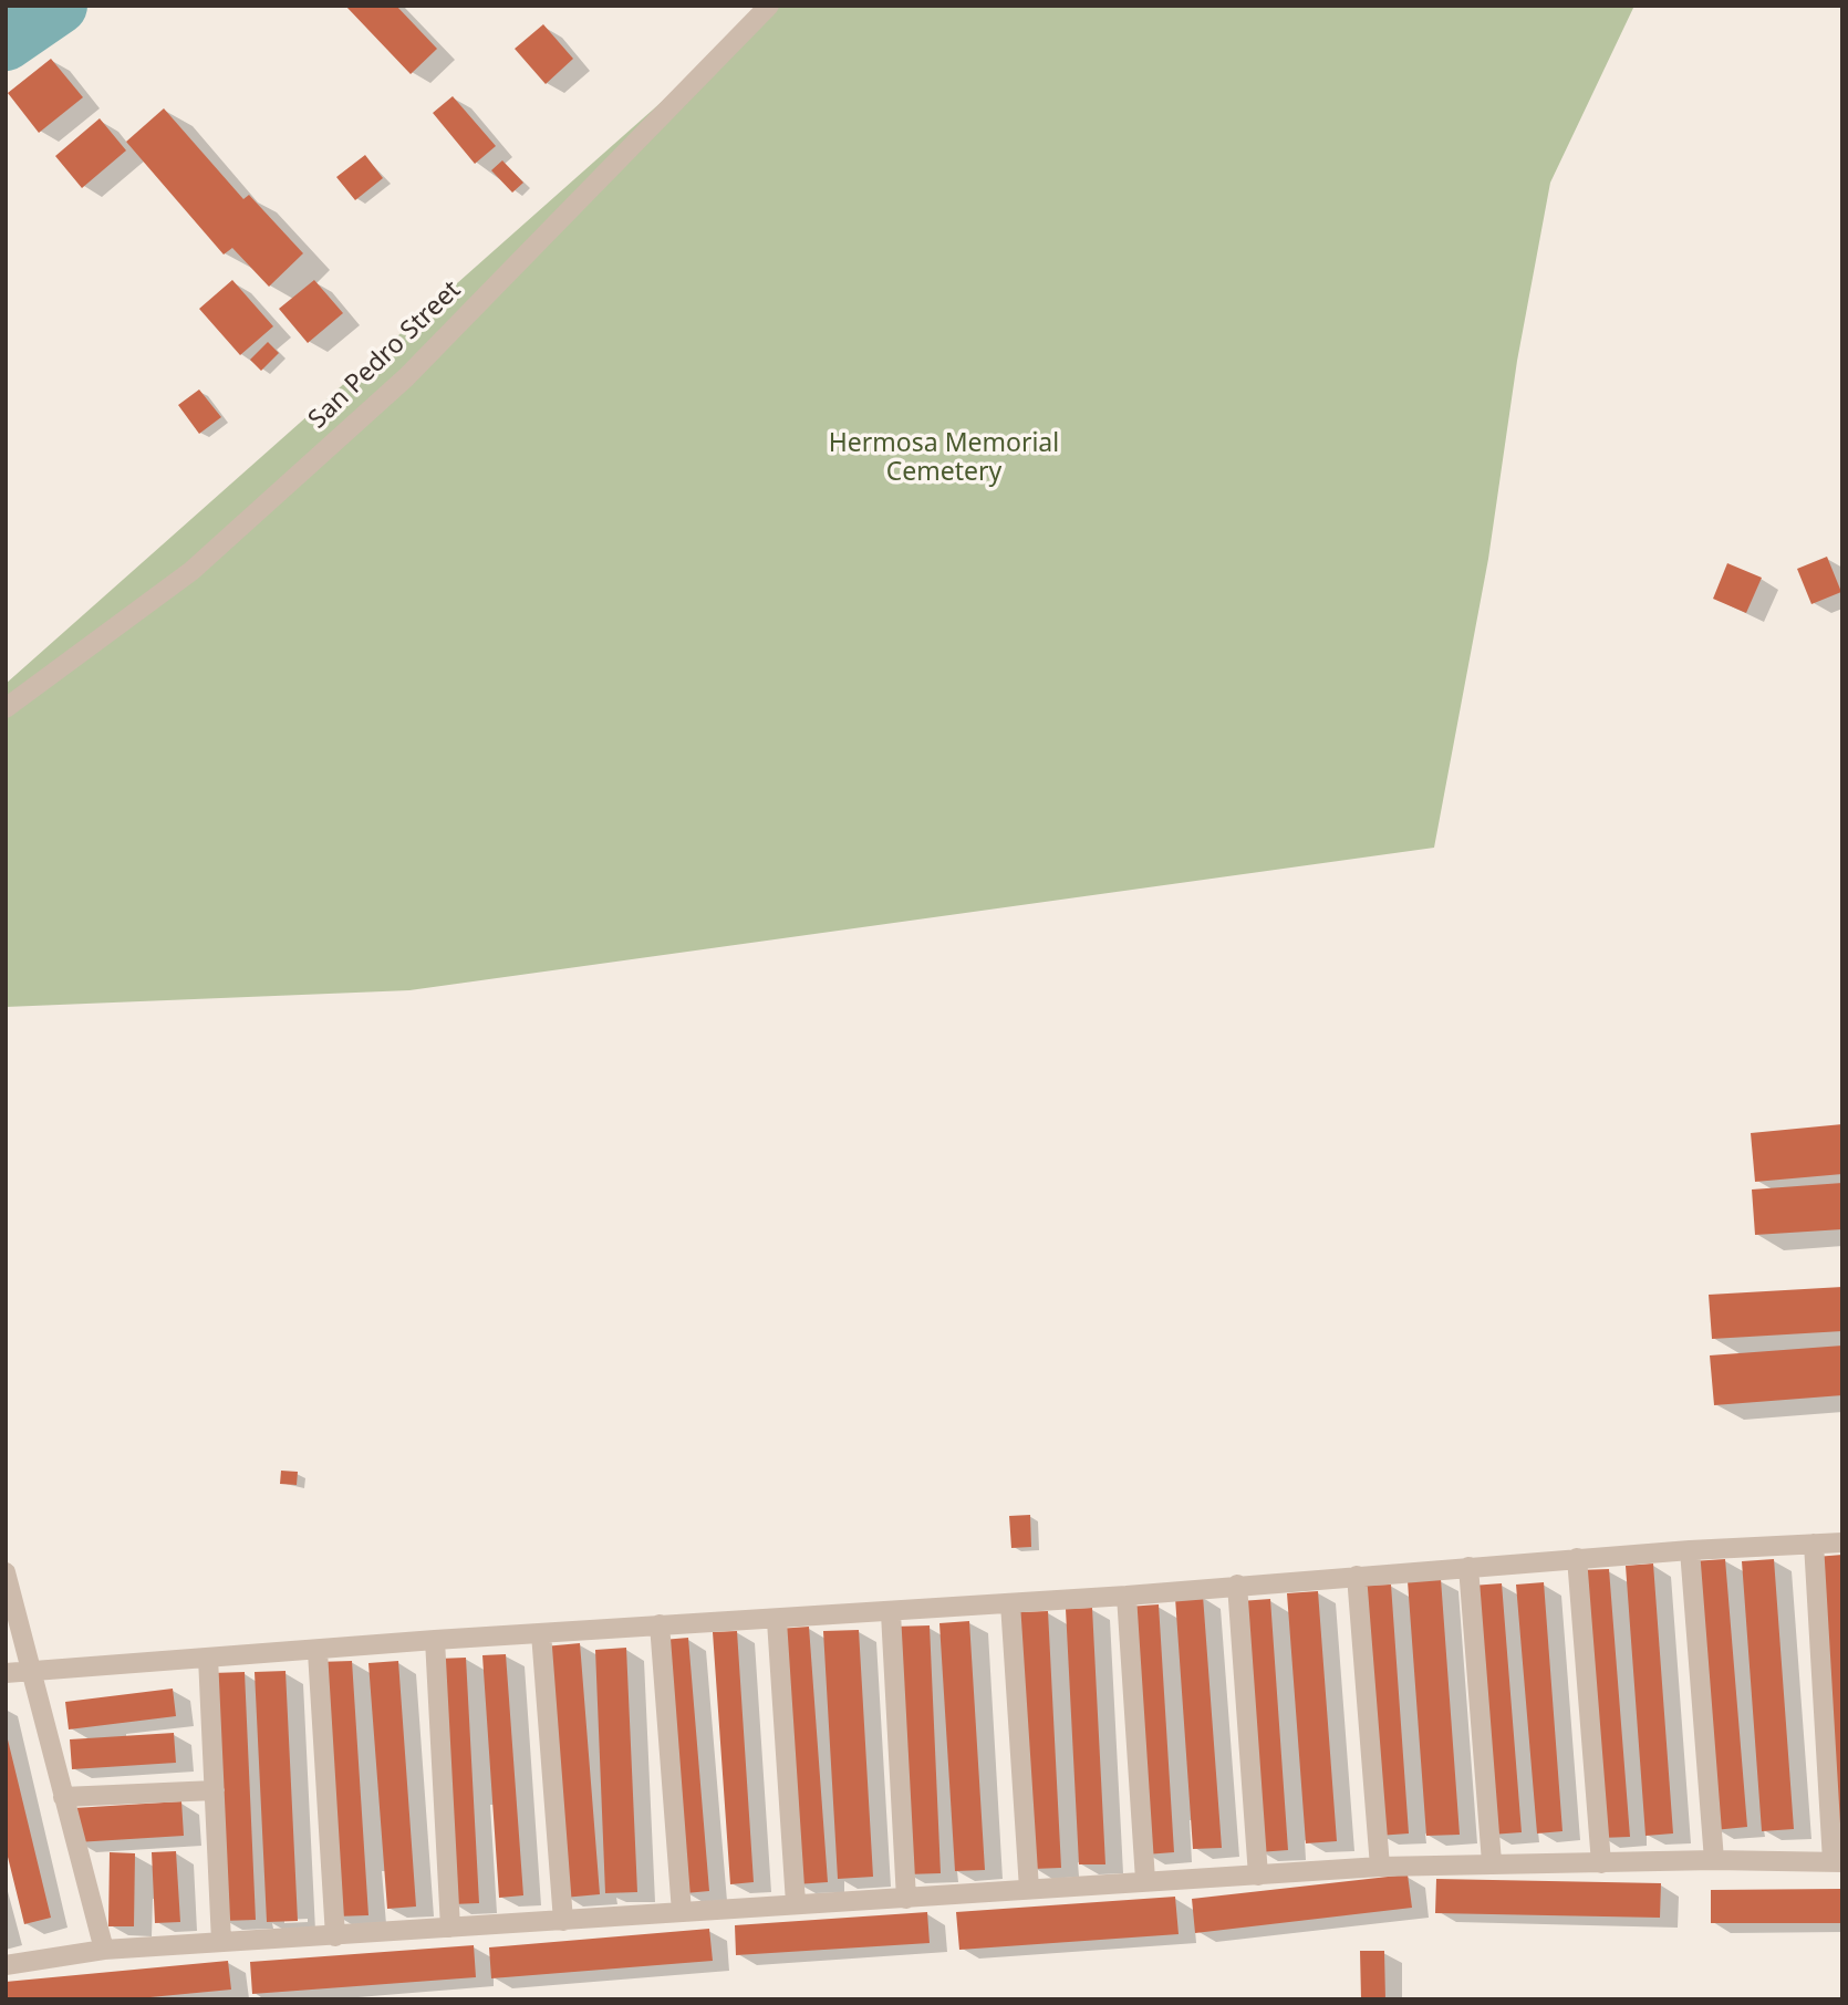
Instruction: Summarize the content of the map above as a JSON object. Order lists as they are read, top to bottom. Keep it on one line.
{"streets":{"street":["San Pedro Street"]},"parks":["Hermosa Memorial Cemetery"]}
